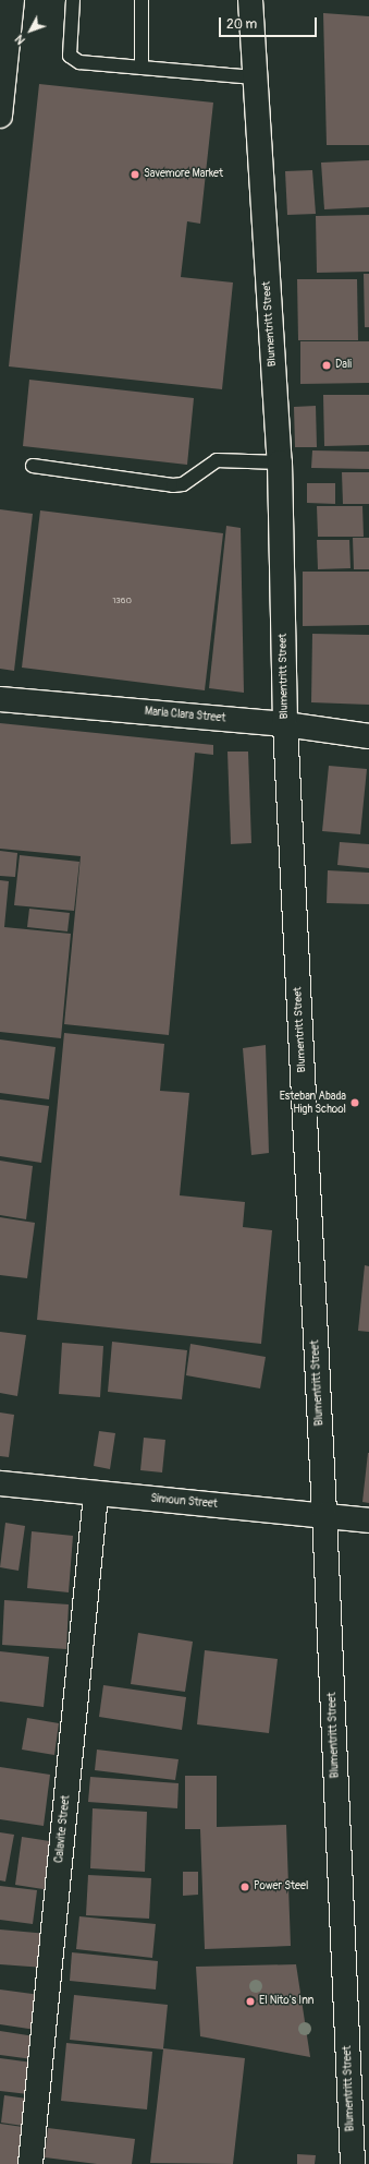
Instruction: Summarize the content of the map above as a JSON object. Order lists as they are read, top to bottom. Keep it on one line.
{"streets":{"main road":["Blumentritt Street","Maria Clara Street","Simoun Street","Calavite Street"]},"crossings":[["Blumentritt Street","Maria Clara Street"],["Blumentritt Street","Simoun Street"],["Simoun Street","Calavite Street"]],"places":["Savemore Market","Dali","Esteban Abada High School","Power Steel","El Nito's Inn"],"house_numbers":["1360"],"scale_bar":"20 m","north":"bottom left"}
